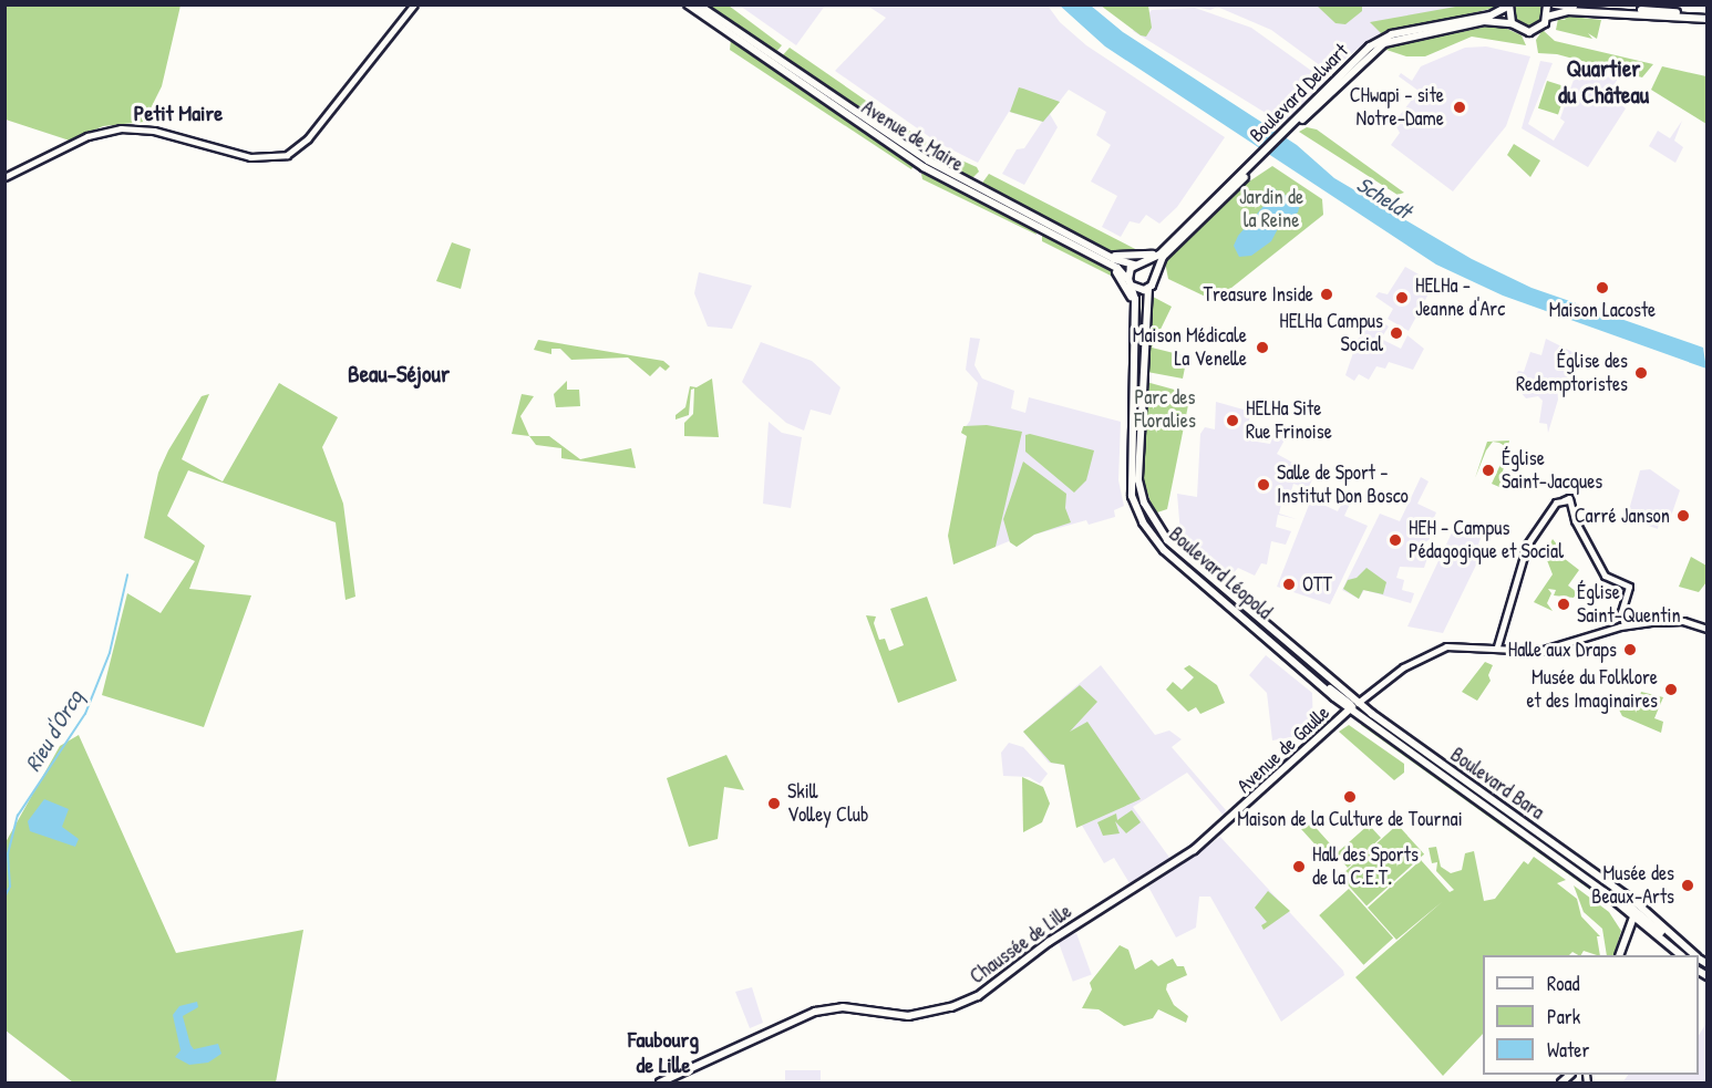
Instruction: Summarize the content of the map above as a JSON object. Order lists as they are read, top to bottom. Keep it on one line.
{"streets":{"main road":["Boulevard Delwart","Avenue de Maire","Boulevard Léopold","Avenue de Gaulle","Boulevard Bara","Chaussée de Lille"]},"crossings":[["Boulevard Delwart","Avenue de Maire"],["Boulevard Delwart","Boulevard Léopold"],["Avenue de Maire","Boulevard Léopold"],["Boulevard Léopold","Avenue de Gaulle"],["Boulevard Léopold","Boulevard Bara"],["Avenue de Gaulle","Boulevard Bara"],["Avenue de Gaulle","Chaussée de Lille"]],"districts":["Quartier du Château","Petit Maire","Beau-Séjour","Faubourg de Lille"],"water":["Scheldt","Rieu d'Orcq"],"parks":["Jardin de la Reine","Parc des Floralies"],"places":["CHwapi - site Notre-Dame","Maison Lacoste","Treasure Inside","HELHa - Jeanne d'Arc","HELHa Campus Social","Maison Médicale La Venelle","Église des Redemptoristes","HELHa Site Rue Frinoise","Église Saint-Jacques","Salle de Sport - Institut Don Bosco","Carré Janson","HEH - Campus Pédagogique et Social","OTT","Église Saint-Quentin","Halle aux Draps","Musée du Folklore et des Imaginaires","Maison de la Culture de Tournai","Skill Volley Club","Hall des Sports de la C.E.T.","Musée des Beaux-Arts"],"legend":["Road","Park","Water"]}
